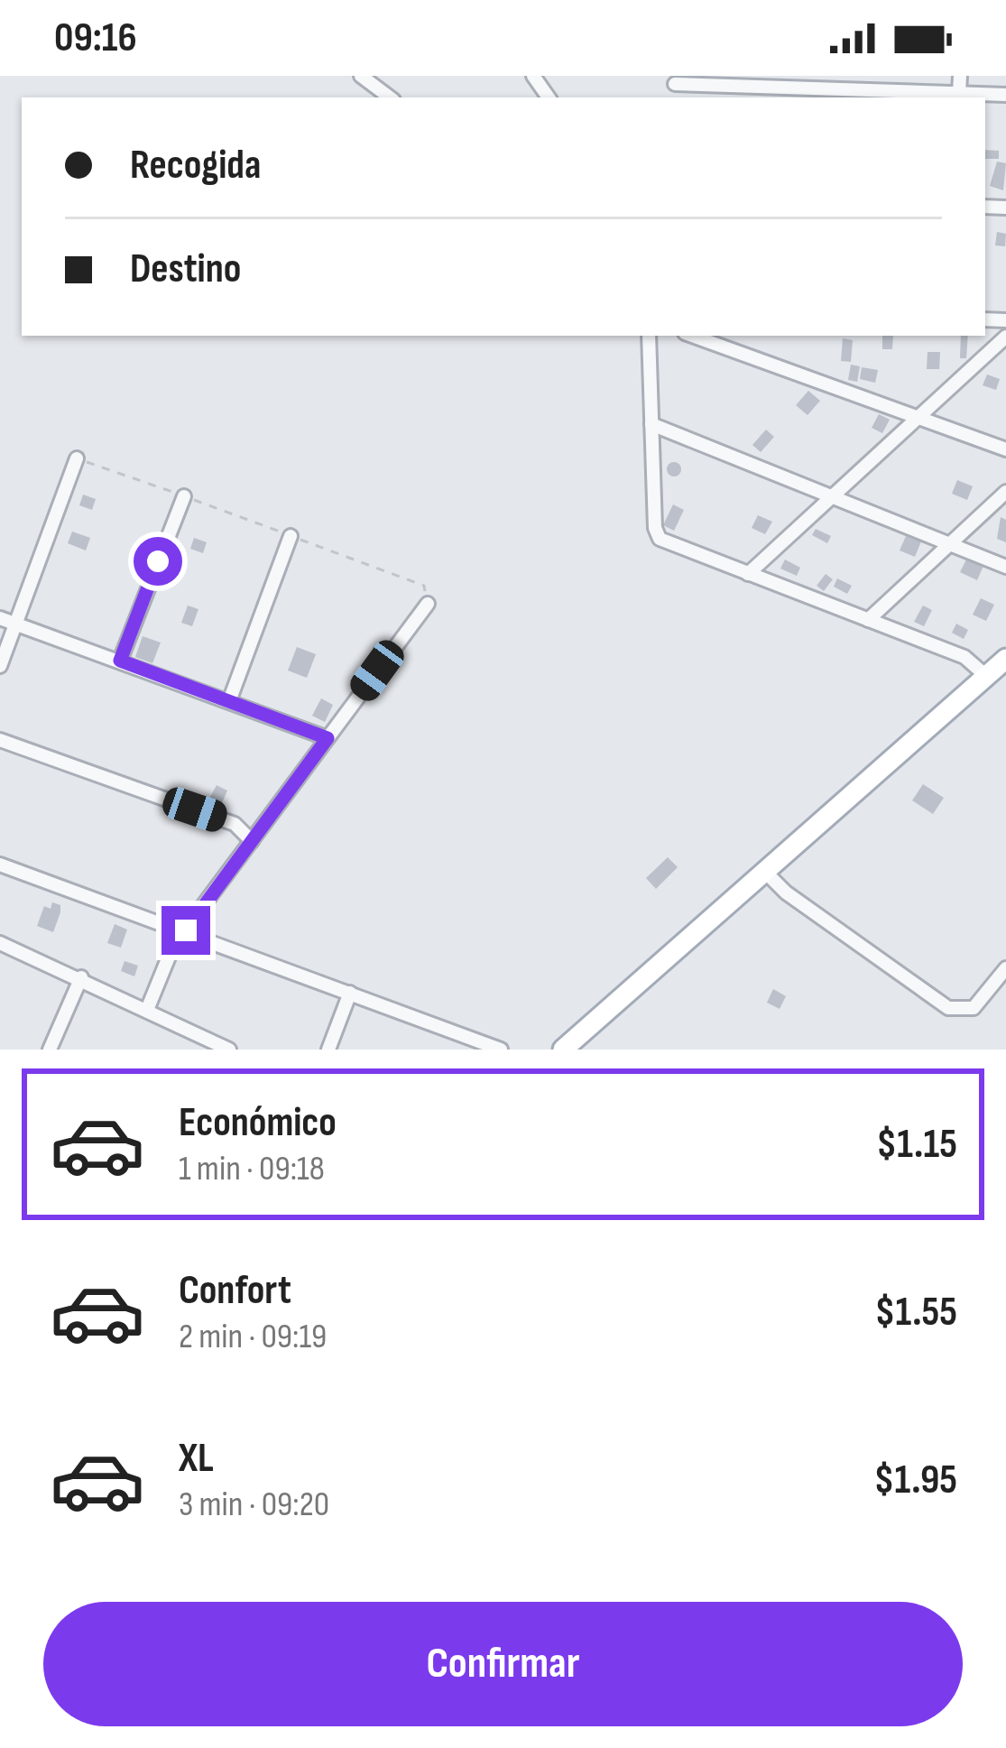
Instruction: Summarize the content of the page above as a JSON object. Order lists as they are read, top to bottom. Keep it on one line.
{"page":{"status":"09:16","banner":["Recogida","Destino"],"list":[{"name":"Económico","note":"1 min · 09:18","value":"$1.15"},{"name":"Confort","note":"2 min · 09:19","value":"$1.55"},{"name":"XL","note":"3 min · 09:20","value":"$1.95"}],"buttons":"Confirmar"}}
